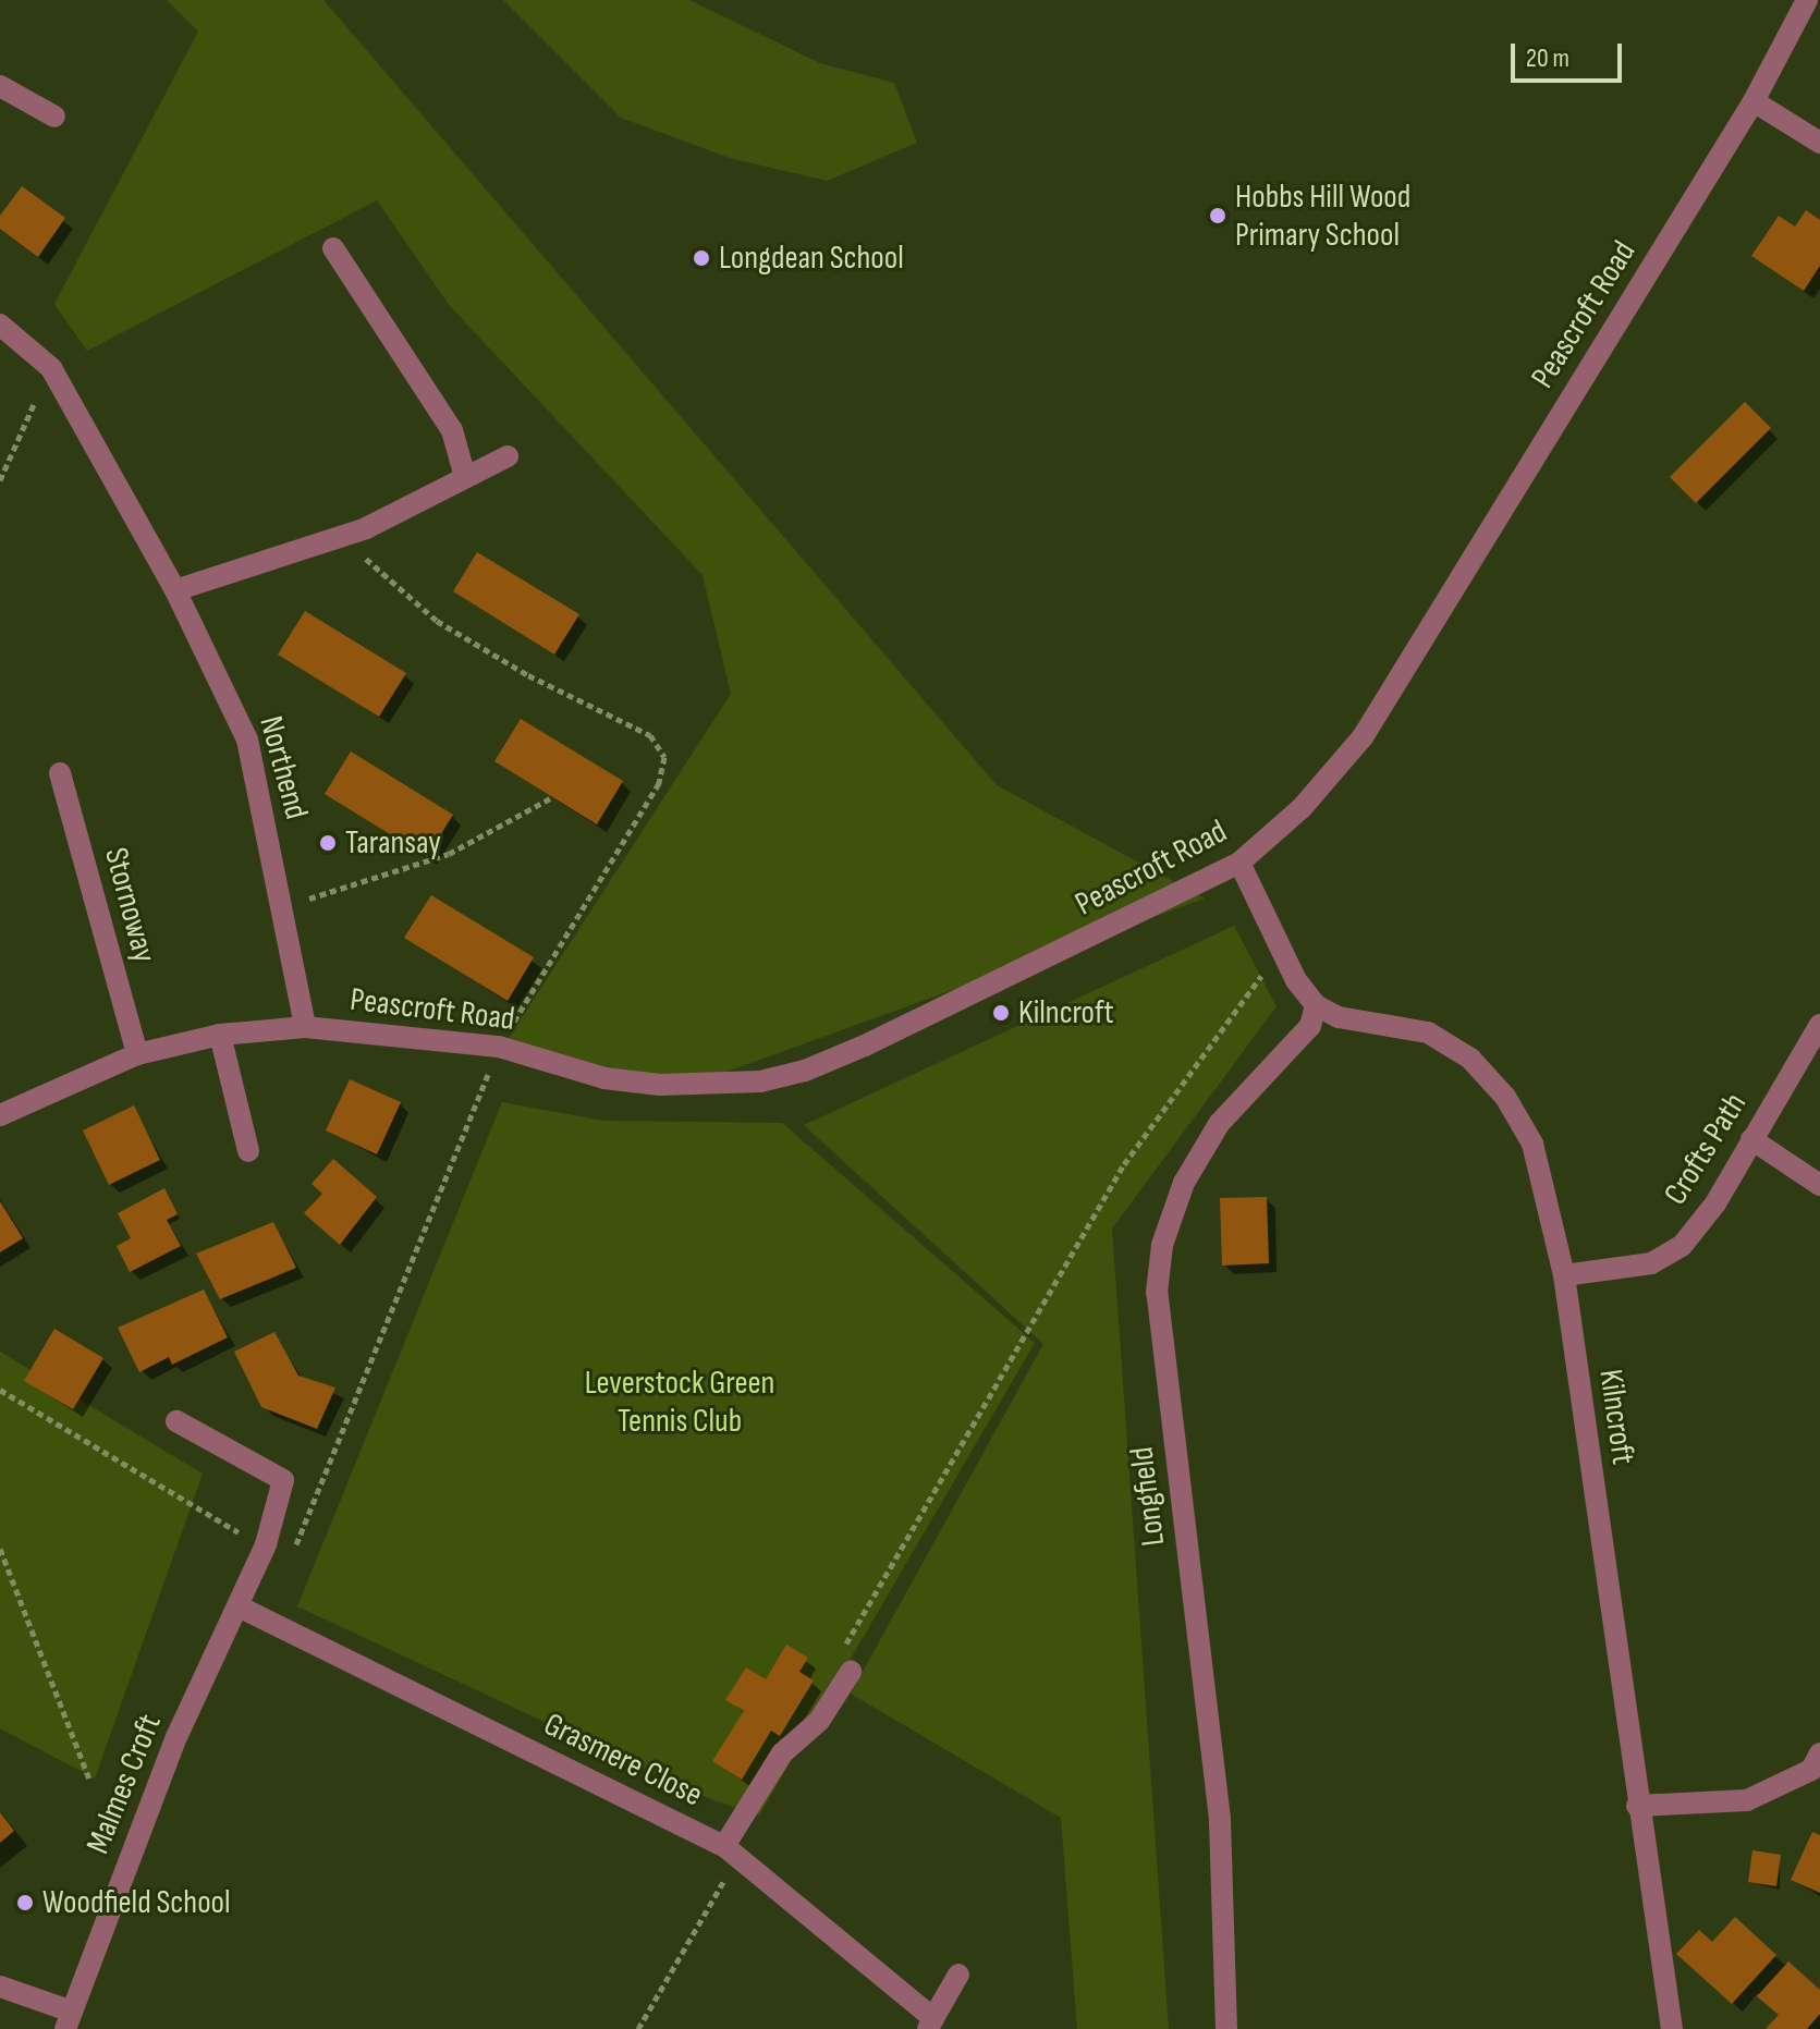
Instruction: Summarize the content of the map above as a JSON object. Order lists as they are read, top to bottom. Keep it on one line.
{"streets":{"street":["Peascroft Road","Northend","Stornoway","Crofts Path","Kilncroft","Longfield","Grasmere Close","Malmes Croft"]},"crossings":[["Peascroft Road","Northend"],["Crofts Path","Kilncroft"],["Kilncroft","Longfield"],["Grasmere Close","Malmes Croft"]],"parks":["Leverstock Green Tennis Club"],"places":["Hobbs Hill Wood Primary School","Longdean School","Taransay","Kilncroft","Woodfield School"],"scale_bar":"20 m"}
